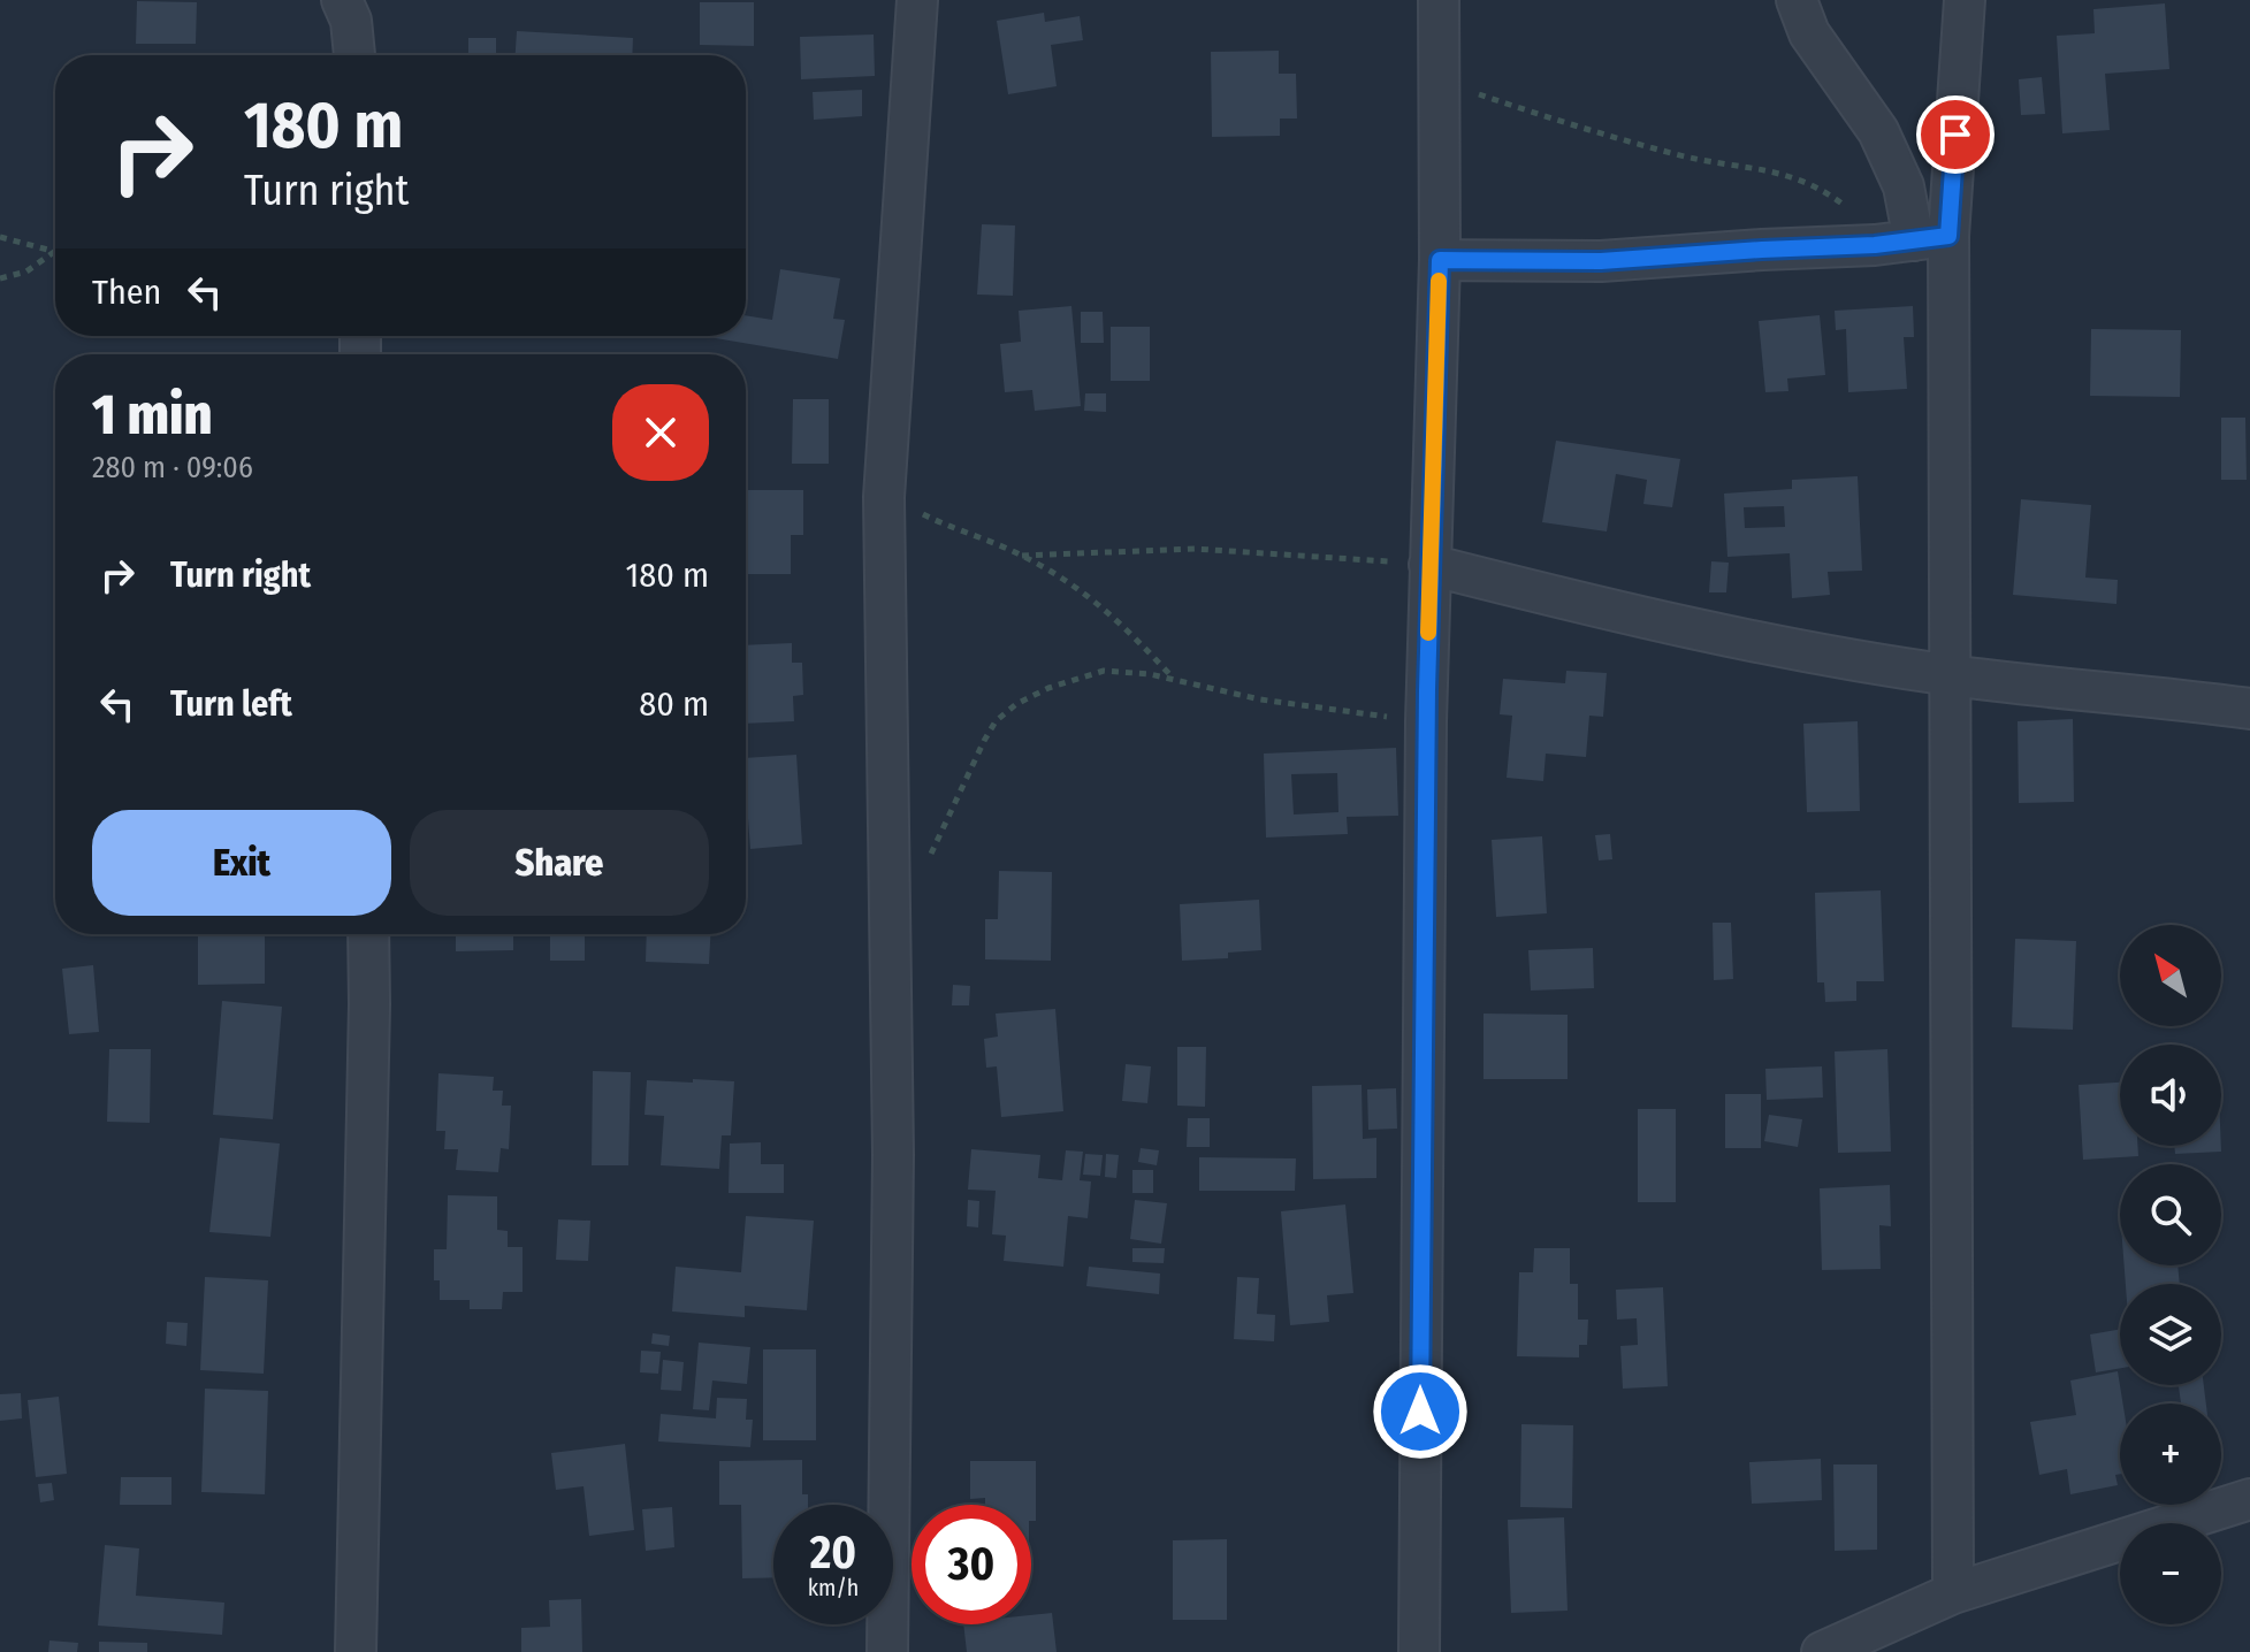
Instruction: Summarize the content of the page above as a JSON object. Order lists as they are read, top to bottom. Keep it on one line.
{"north":"top left","page":{"turn":["180 m","Turn right"],"then":"Then","heading":["1 min","280 m · 09:06"],"list":[{"name":"Turn right","value":"180 m"},{"name":"Turn left","value":"80 m"}],"buttons":["Exit","Share"],"map_buttons":["+","−"],"speed":"20 km/h","limit":"30"}}
